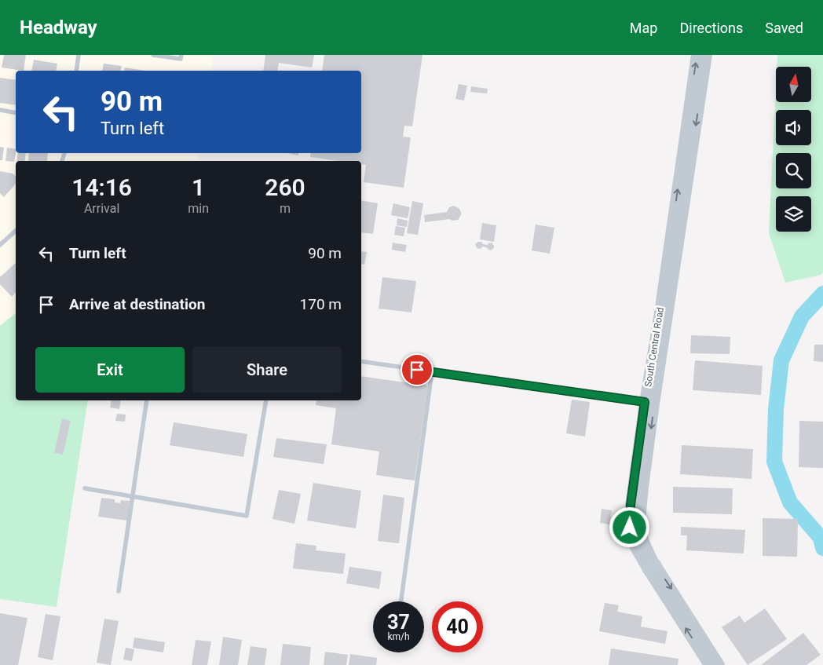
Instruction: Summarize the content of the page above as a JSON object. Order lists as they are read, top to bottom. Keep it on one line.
{"streets":{"street":["South Central Road"]},"north":"top","page":{"header":"Headway","nav":["Map","Directions","Saved"],"turn":["90 m","Turn left"],"eta":["14:16","Arrival","1","min","260","m"],"list":[{"name":"Turn left","value":"90 m"},{"name":"Arrive at destination","value":"170 m"}],"buttons":["Exit","Share"],"speed":"37 km/h","limit":"40"}}
